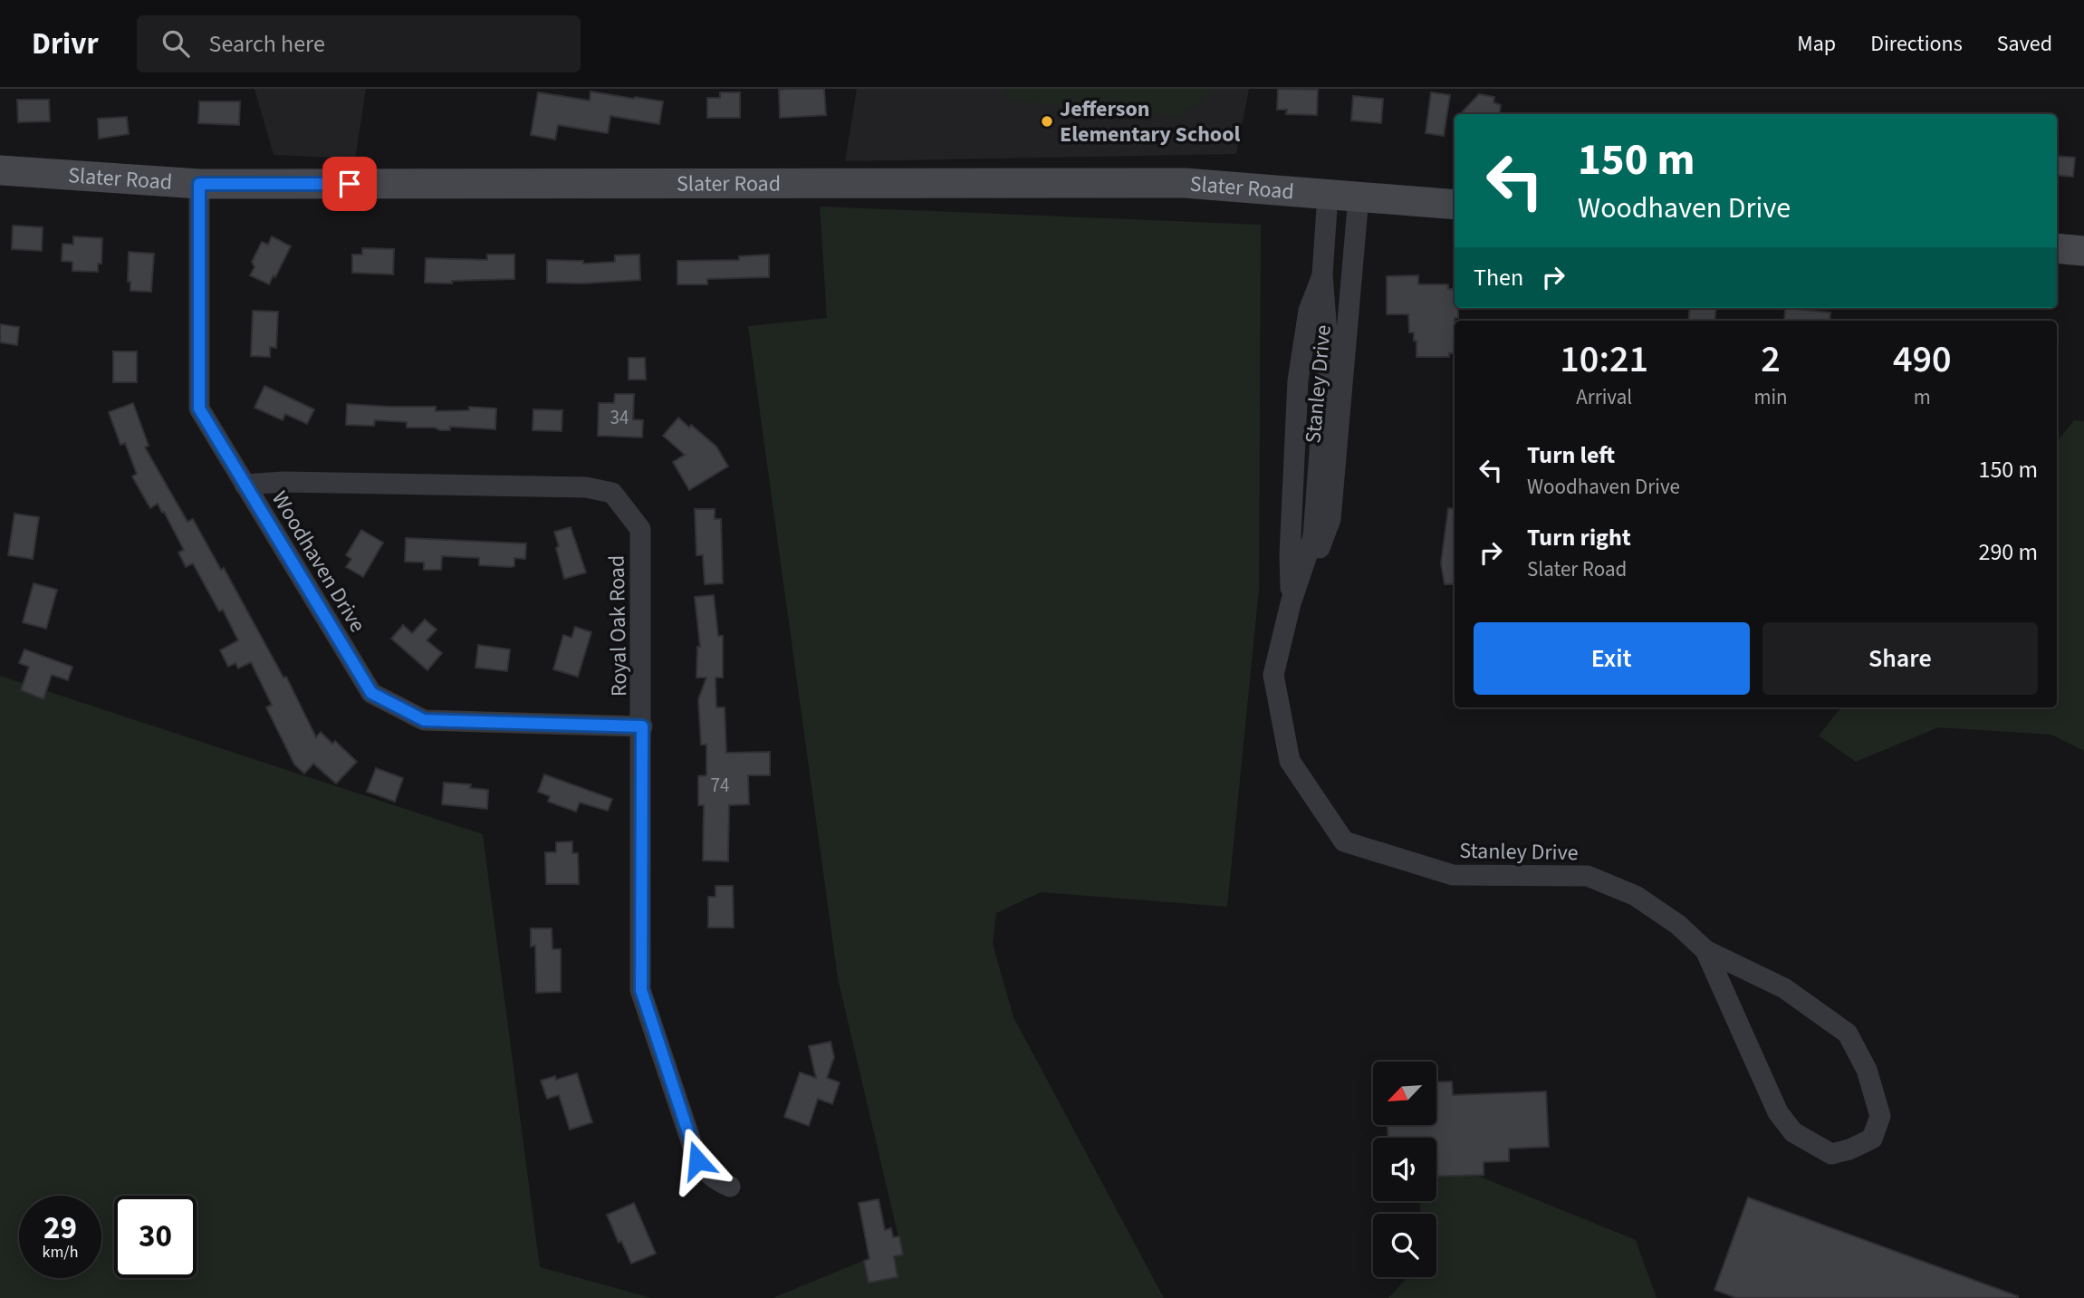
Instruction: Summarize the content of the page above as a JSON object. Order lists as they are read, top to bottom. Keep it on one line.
{"streets":{"main road":["Slater Road"],"street":["Stanley Drive","Woodhaven Drive","Royal Oak Road"]},"crossings":[["Slater Road","Stanley Drive"],["Slater Road","Woodhaven Drive"],["Woodhaven Drive","Royal Oak Road"]],"places":["Jefferson Elementary School"],"house_numbers":["34","74"],"north":"bottom left","page":{"header":"Drivr","search":"Search here","nav":["Map","Directions","Saved"],"turn":["150 m","Woodhaven Drive"],"then":"Then","eta":["10:21","Arrival","2","min","490","m"],"list":[{"name":"Turn left","note":"Woodhaven Drive","value":"150 m"},{"name":"Turn right","note":"Slater Road","value":"290 m"}],"buttons":["Exit","Share"],"speed":"29 km/h","limit":"30"}}
